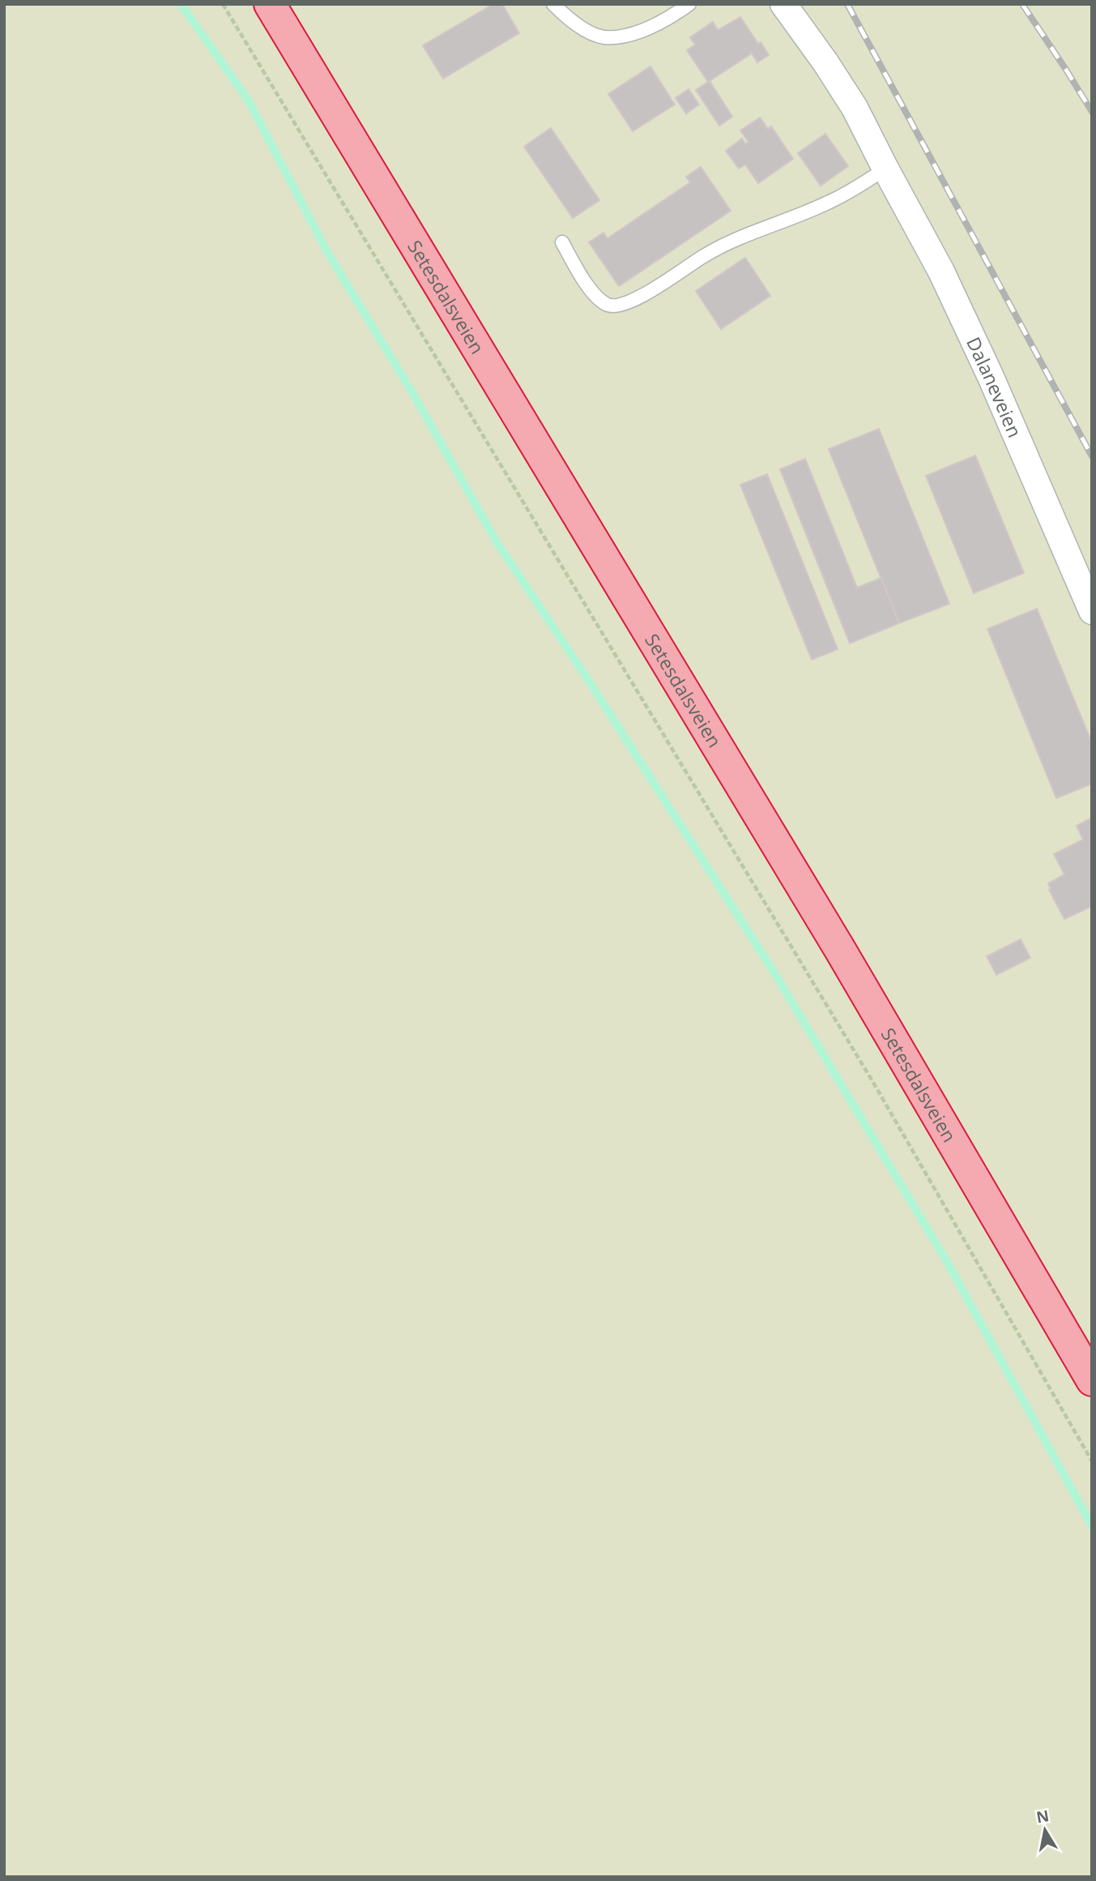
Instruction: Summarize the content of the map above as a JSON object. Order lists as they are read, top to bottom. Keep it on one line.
{"streets":{"highway":["Setesdalsveien"],"street":["Dalaneveien"]},"north":"top"}
